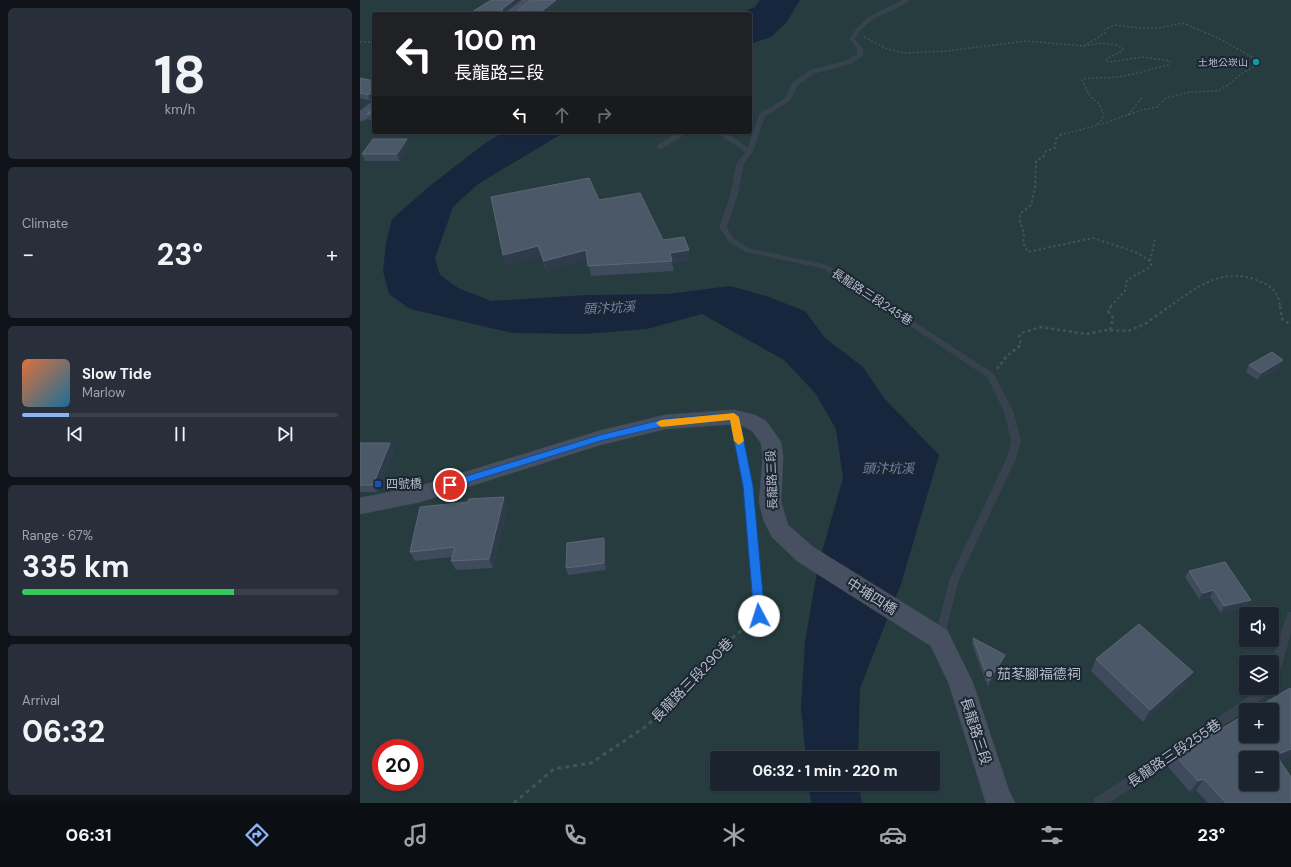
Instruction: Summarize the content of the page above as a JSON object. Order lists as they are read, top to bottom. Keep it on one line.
{"streets":{"main road":["長龍路三段","中埔四橋"],"lane":["長龍路三段245巷","長龍路三段255巷"],"path":["長龍路三段290巷"]},"crossings":[["長龍路三段","中埔四橋"]],"water":["頭汴坑溪"],"places":{"other":["土地公崁山","茄苳腳福德祠"],"transit":["四號橋"]},"page":{"tile":[["18","km/h"],"Climate",["Range · 67%","335 km"],["Arrival","06:32"]],"turn":["100 m","長龍路三段"],"heat":["−","23°","+"],"song":["Slow Tide","Marlow"],"map_buttons":["+","−"],"limit":"20","trip":"06:32 · 1 min · 220 m","tabs":["06:31","23°"]}}
